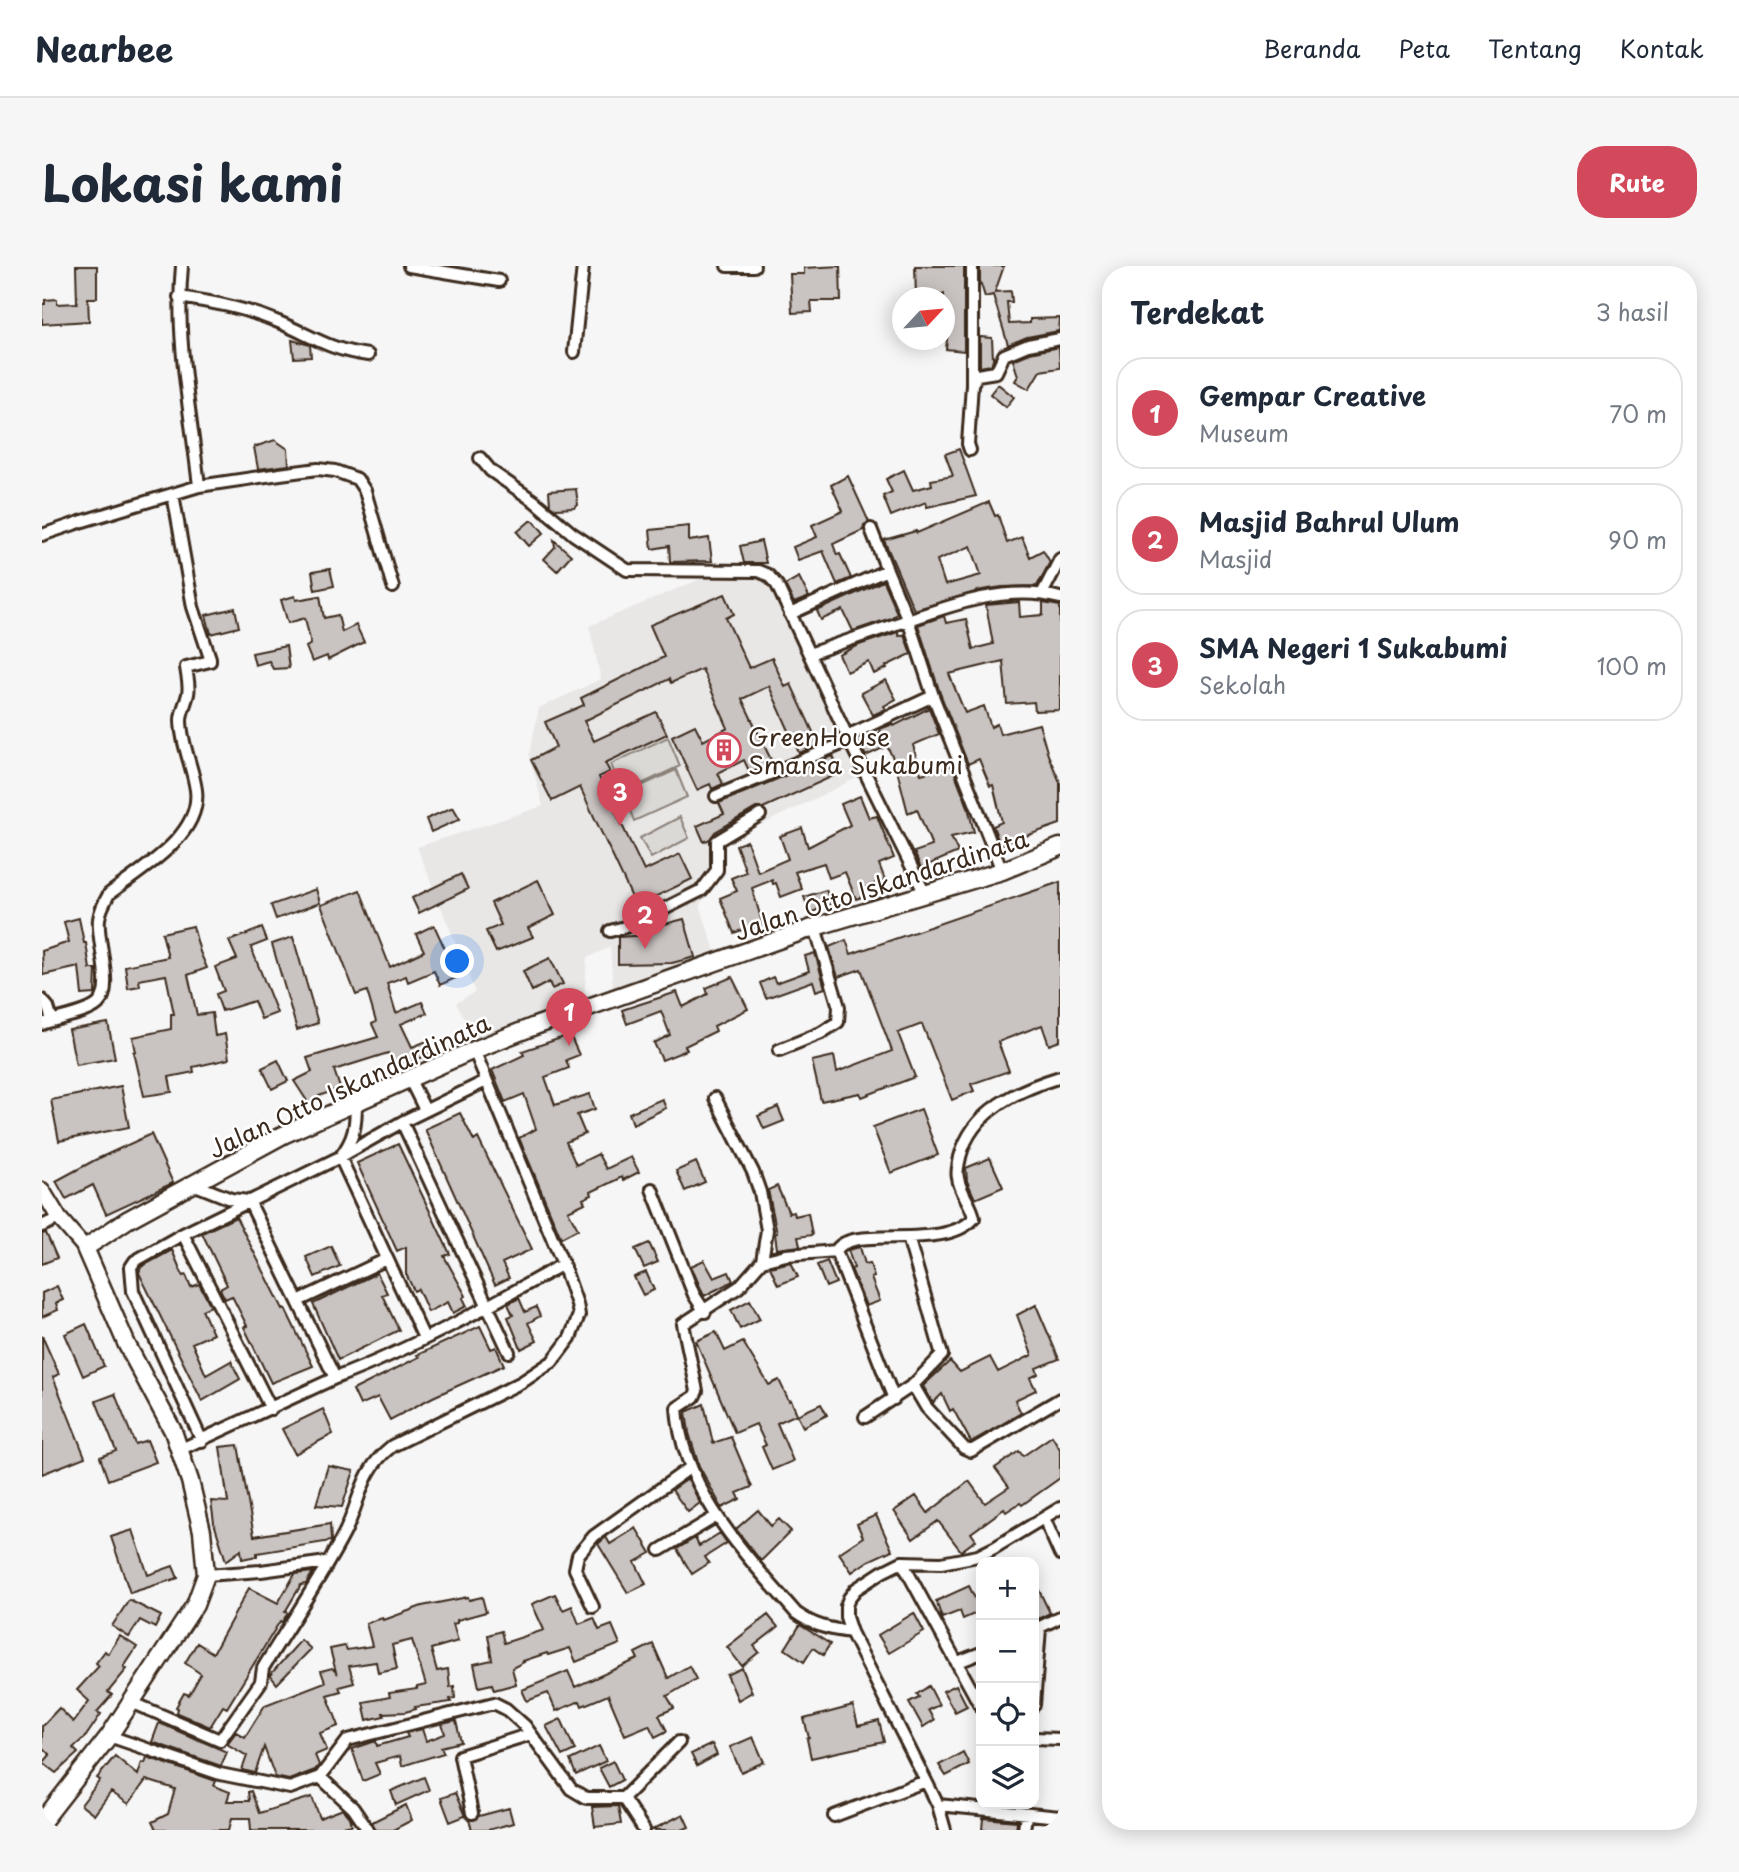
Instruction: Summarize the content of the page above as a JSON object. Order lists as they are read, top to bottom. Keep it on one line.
{"streets":{"main road":["Jalan Otto Iskandardinata"]},"places":{"building":["GreenHouse Smansa Sukabumi"]},"north":"top right","page":{"header":"Nearbee","nav":["Beranda","Peta","Tentang","Kontak"],"title":"Lokasi kami","buttons":"Rute","heading":["Terdekat","3 hasil"],"list":[{"mark":"1","name":"Gempar Creative","note":"Museum","value":"70 m"},{"mark":"2","name":"Masjid Bahrul Ulum","note":"Masjid","value":"90 m"},{"mark":"3","name":"SMA Negeri 1 Sukabumi","note":"Sekolah","value":"100 m"}],"pins":["3","2","1"],"map_buttons":["+","−"]}}
